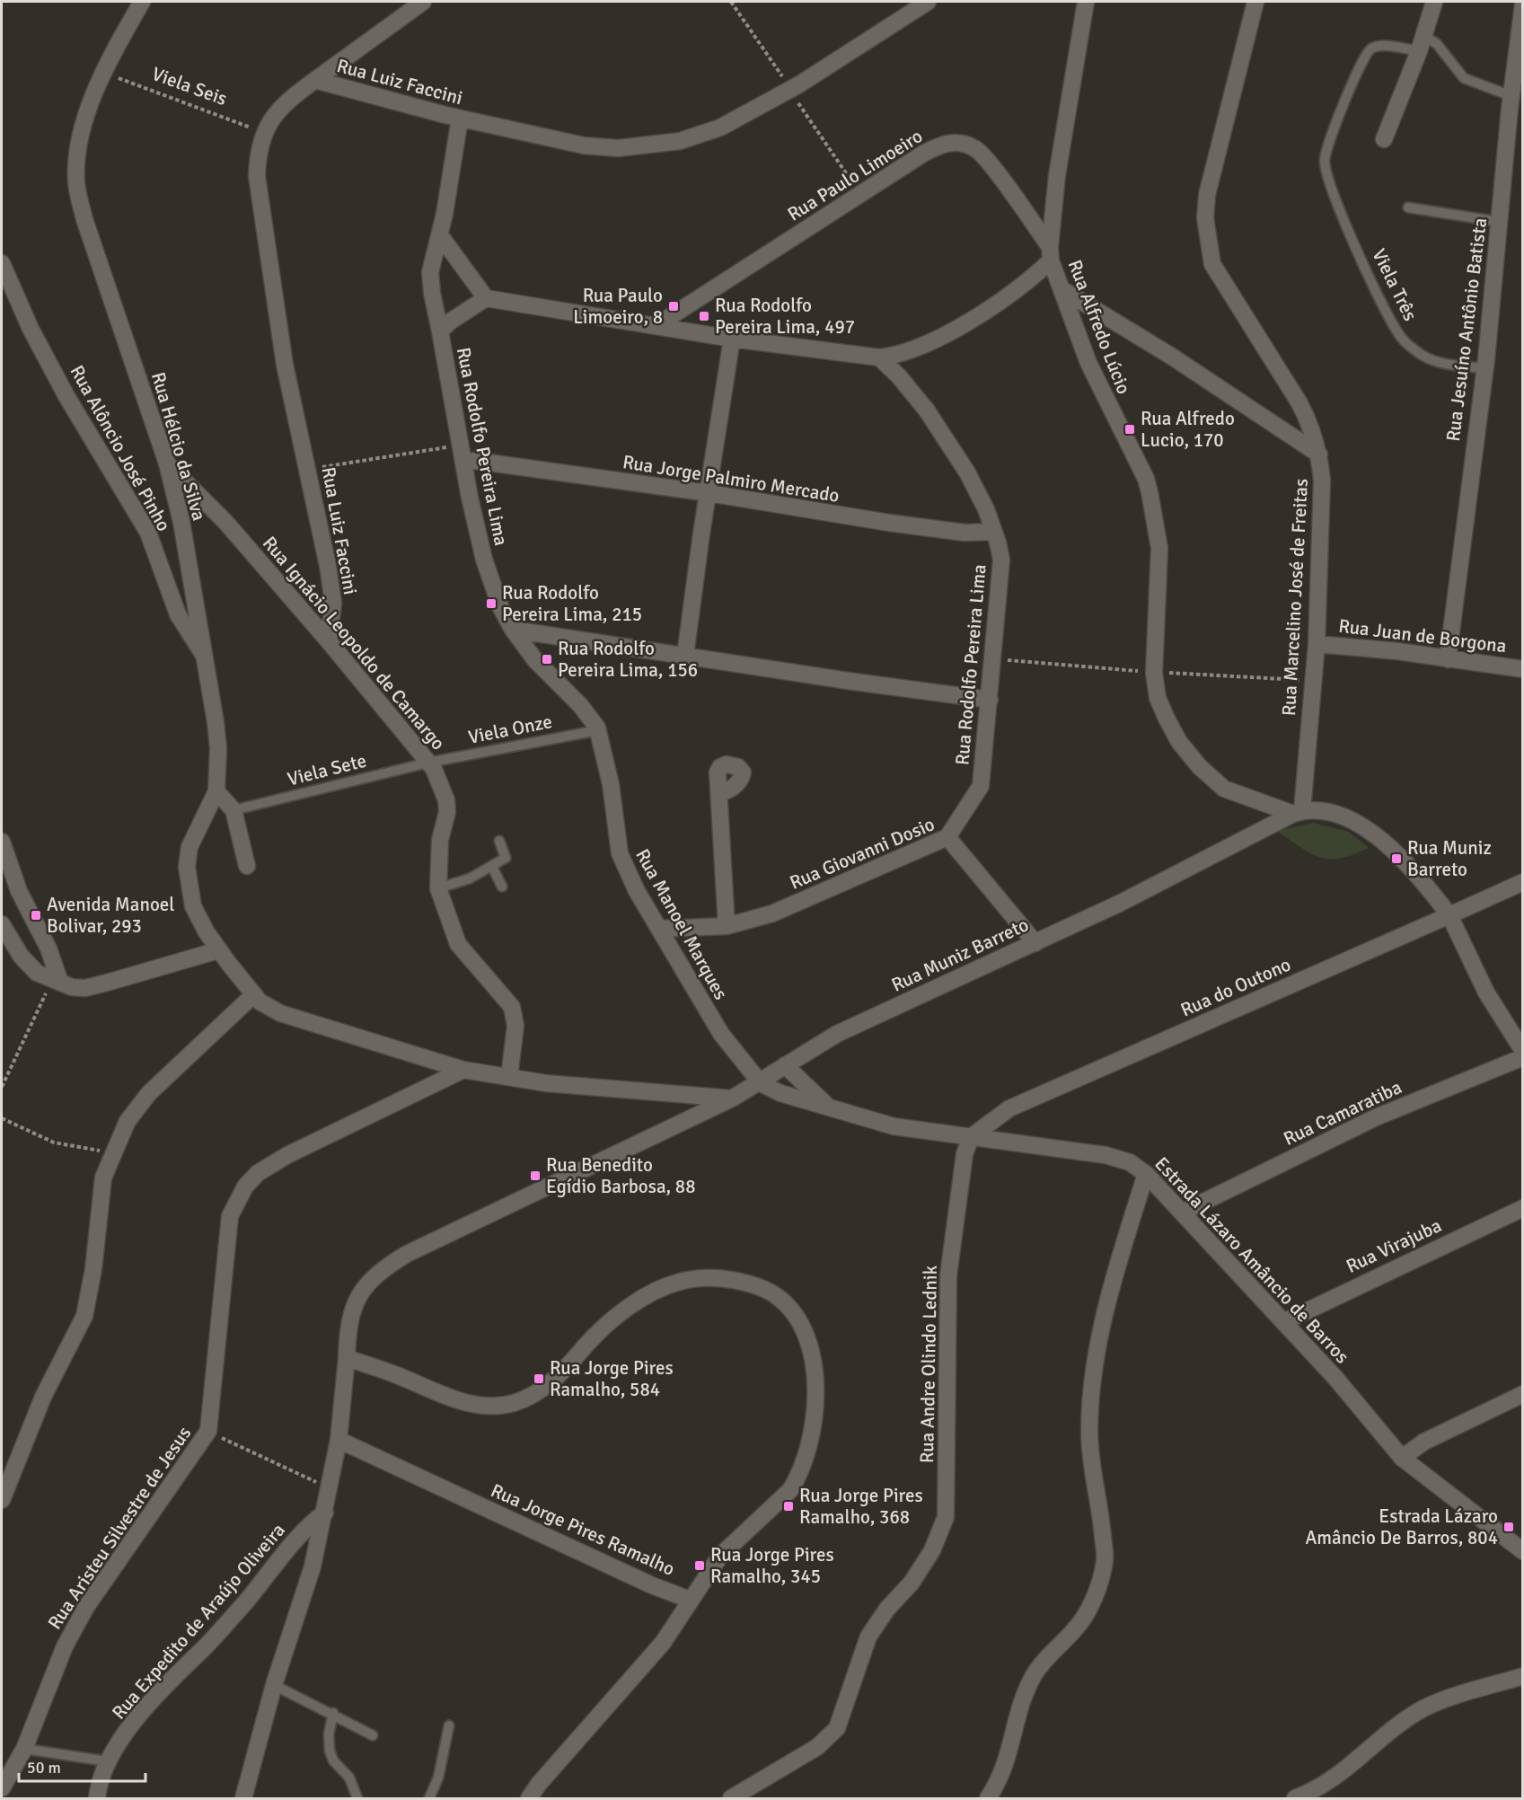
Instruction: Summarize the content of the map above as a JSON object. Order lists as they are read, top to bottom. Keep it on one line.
{"streets":{"street":["Rua Luiz Faccini","Rua Paulo Limoeiro","Rua Alfredo Lúcio","Rua Jesuíno Antônio Batista","Rua Hélcio da Silva","Rua Rodolfo Pereira Lima","Rua Alôncio José Pinho","Rua Jorge Palmiro Mercado","Rua Marcelino José de Freitas","Rua Juan de Borgona","Rua Ignácio Leopoldo de Camargo","Rua Giovanni Dosio","Rua Manoel Marques","Rua Muniz Barreto","Rua do Outono","Rua Camaratiba","Rua Virajuba","Estrada Lázaro Amâncio de Barros","Rua Andre Olindo Lednik","Rua Aristeu Silvestre de Jesus","Rua Jorge Pires Ramalho","Rua Expedito de Araújo Oliveira"],"lane":["Viela Três","Viela Onze","Viela Sete"],"path":["Viela Seis"]},"crossings":[["Rua Luiz Faccini","Viela Seis"],["Rua Luiz Faccini","Rua Ignácio Leopoldo de Camargo"],["Viela Seis","Rua Hélcio da Silva"],["Rua Paulo Limoeiro","Rua Alfredo Lúcio"],["Viela Três","Rua Jesuíno Antônio Batista"],["Rua Alfredo Lúcio","Rua Marcelino José de Freitas"],["Rua Alfredo Lúcio","Rua Muniz Barreto"],["Rua Jesuíno Antônio Batista","Rua Juan de Borgona"],["Rua Hélcio da Silva","Rua Alôncio José Pinho"],["Rua Hélcio da Silva","Rua Ignácio Leopoldo de Camargo"],["Rua Rodolfo Pereira Lima","Rua Jorge Palmiro Mercado"],["Rua Rodolfo Pereira Lima","Viela Onze"],["Rua Rodolfo Pereira Lima","Rua Giovanni Dosio"],["Rua Rodolfo Pereira Lima","Rua Manoel Marques"],["Rua Marcelino José de Freitas","Rua Juan de Borgona"],["Rua Marcelino José de Freitas","Rua Muniz Barreto"],["Rua Ignácio Leopoldo de Camargo","Viela Onze"],["Rua Ignácio Leopoldo de Camargo","Viela Sete"],["Viela Onze","Viela Sete"],["Rua Giovanni Dosio","Rua Manoel Marques"],["Rua Giovanni Dosio","Rua Muniz Barreto"],["Rua Manoel Marques","Rua Muniz Barreto"],["Rua Manoel Marques","Estrada Lázaro Amâncio de Barros"],["Rua Muniz Barreto","Estrada Lázaro Amâncio de Barros"],["Rua Muniz Barreto","Rua Jorge Pires Ramalho"],["Rua Muniz Barreto","Rua Expedito de Araújo Oliveira"],["Rua do Outono","Estrada Lázaro Amâncio de Barros"],["Rua do Outono","Rua Andre Olindo Lednik"],["Rua Camaratiba","Estrada Lázaro Amâncio de Barros"],["Rua Virajuba","Estrada Lázaro Amâncio de Barros"],["Estrada Lázaro Amâncio de Barros","Rua Andre Olindo Lednik"]],"places":{"transit":["Rua Paulo Limoeiro, 8","Rua Rodolfo Pereira Lima, 497","Rua Alfredo Lucio, 170","Rua Rodolfo Pereira Lima, 215","Rua Rodolfo Pereira Lima, 156","Rua Muniz Barreto","Avenida Manoel Bolivar, 293","Rua Benedito Egídio Barbosa, 88","Rua Jorge Pires Ramalho, 584","Rua Jorge Pires Ramalho, 368","Estrada Lázaro Amâncio De Barros, 804","Rua Jorge Pires Ramalho, 345"]},"scale_bar":"50 m"}
